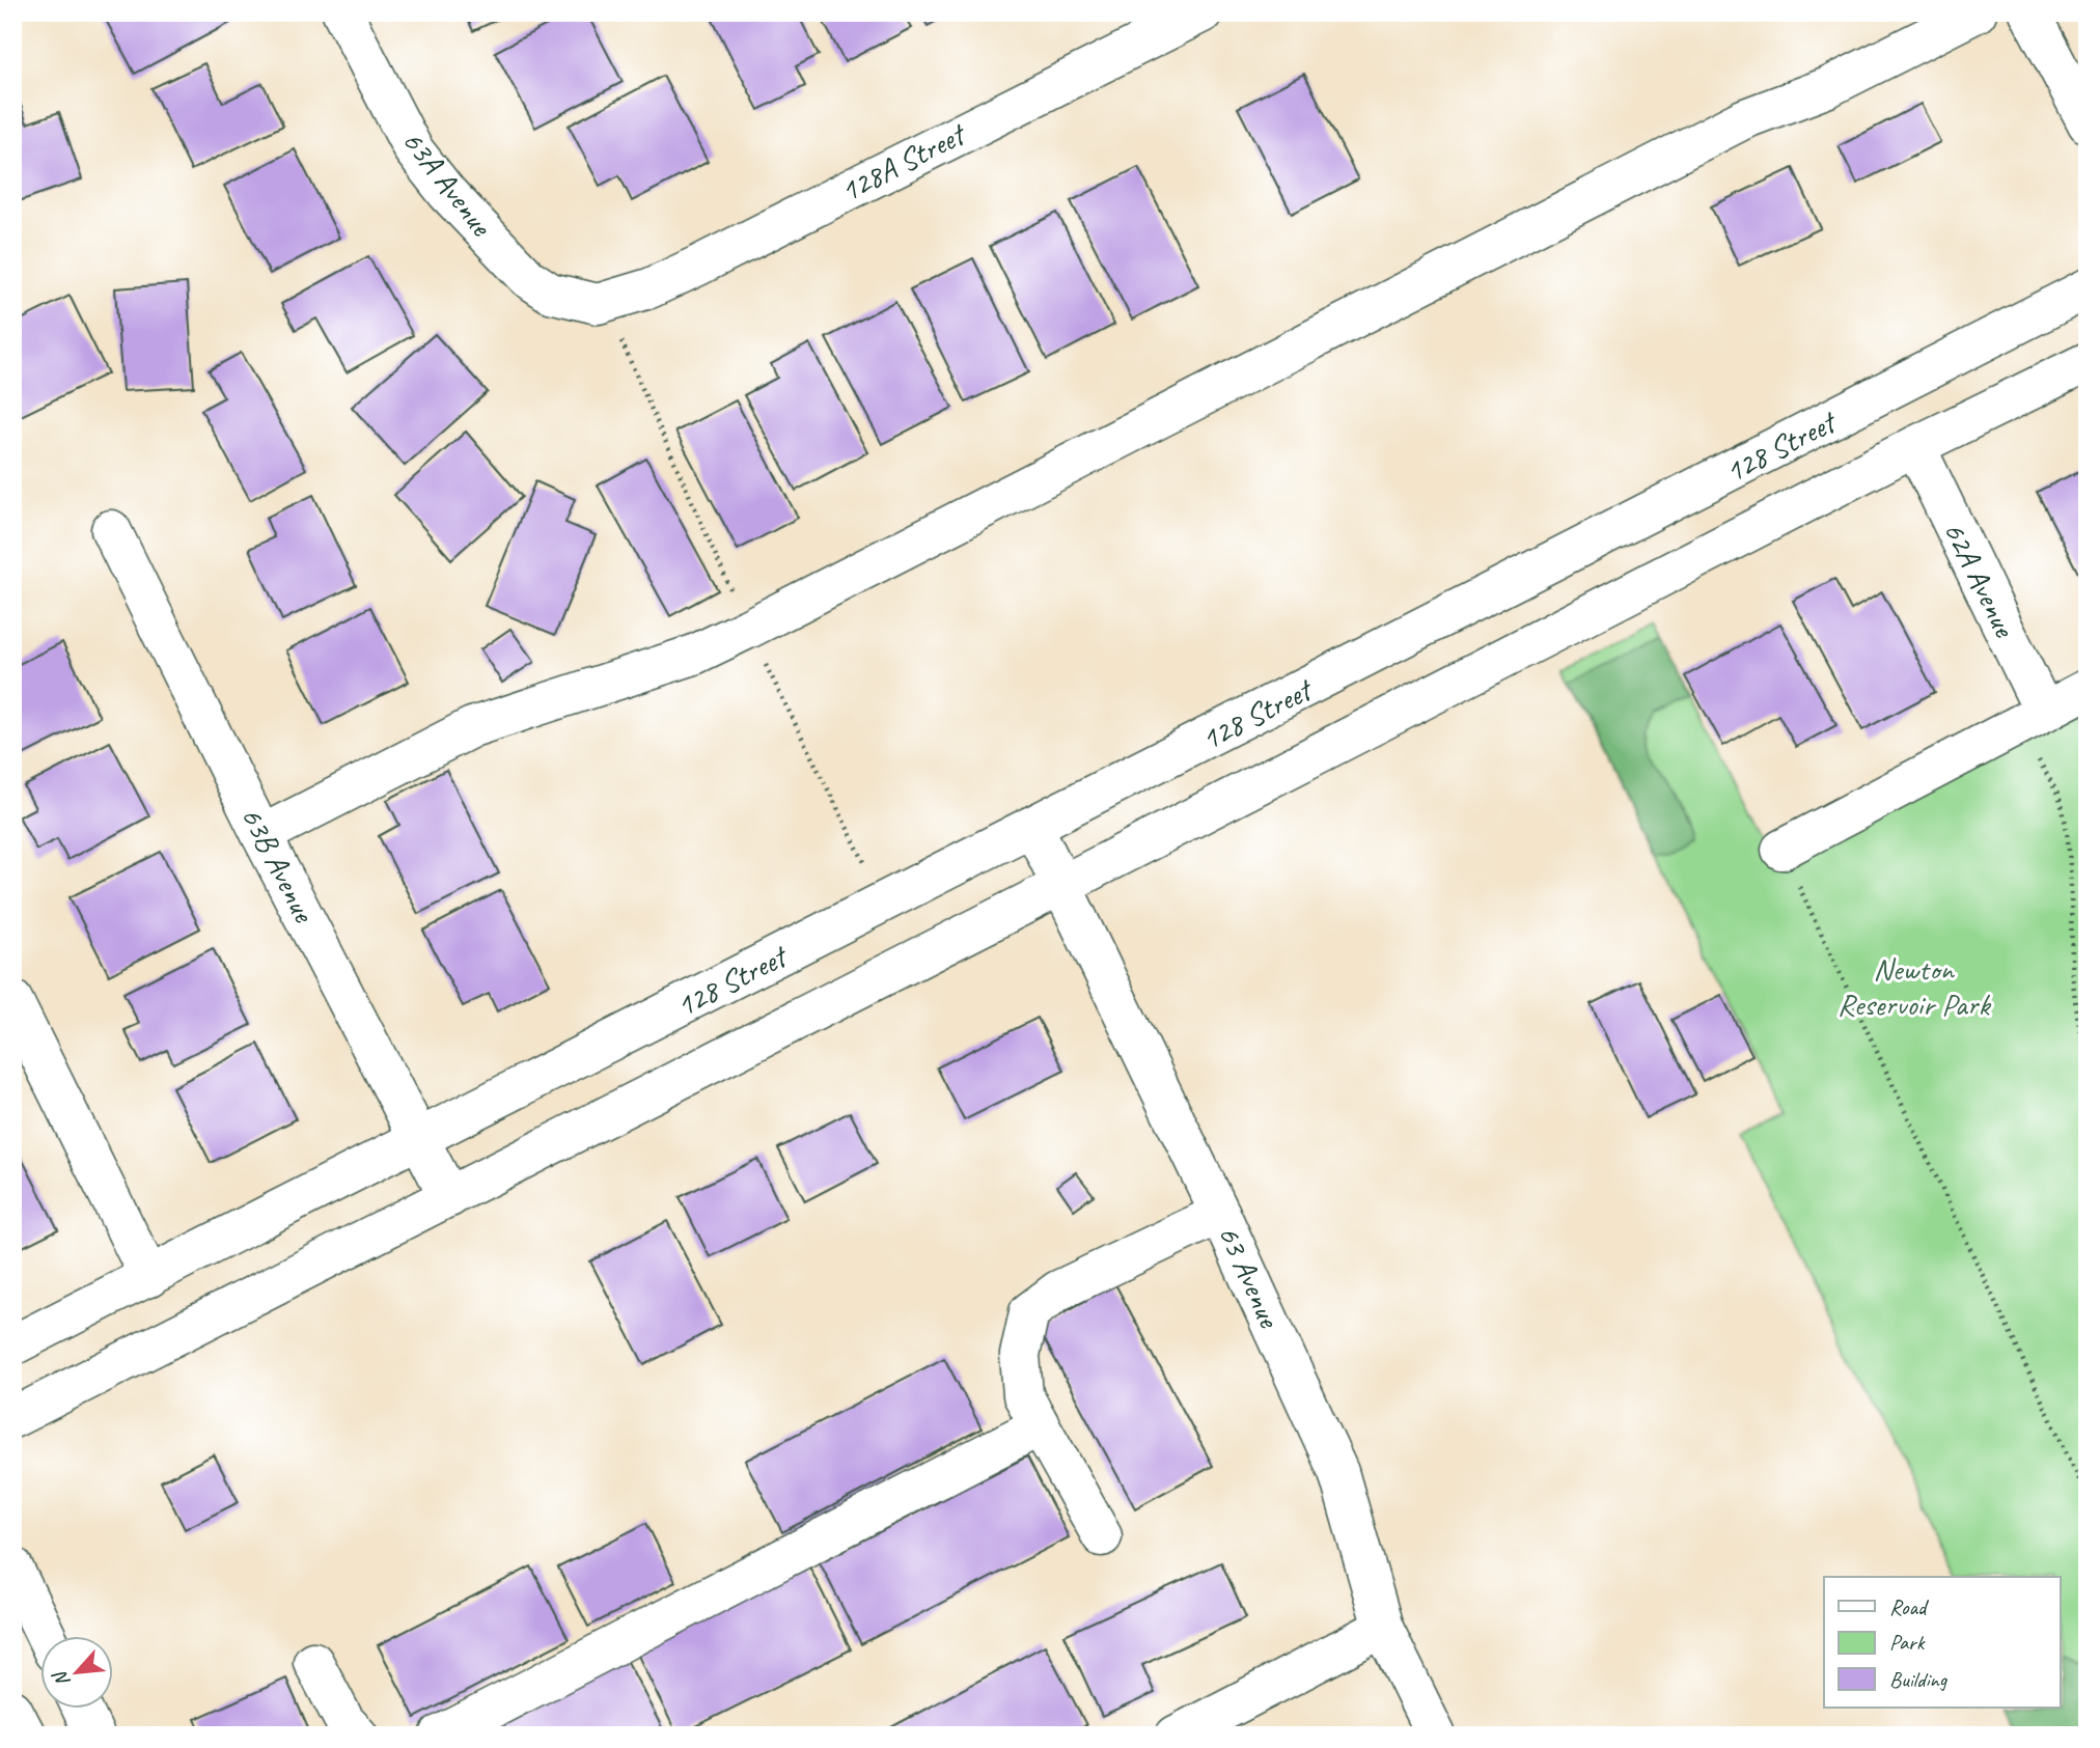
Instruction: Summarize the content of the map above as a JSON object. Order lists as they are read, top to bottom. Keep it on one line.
{"streets":{"main road":["128A Street","63A Avenue","128 Street","62A Avenue","63B Avenue","63 Avenue"]},"crossings":[["128A Street","63A Avenue"],["128 Street","62A Avenue"],["128 Street","63B Avenue"],["128 Street","63 Avenue"]],"parks":["Newton Reservoir Park"],"legend":["Road","Park","Building"],"north":"bottom left"}
